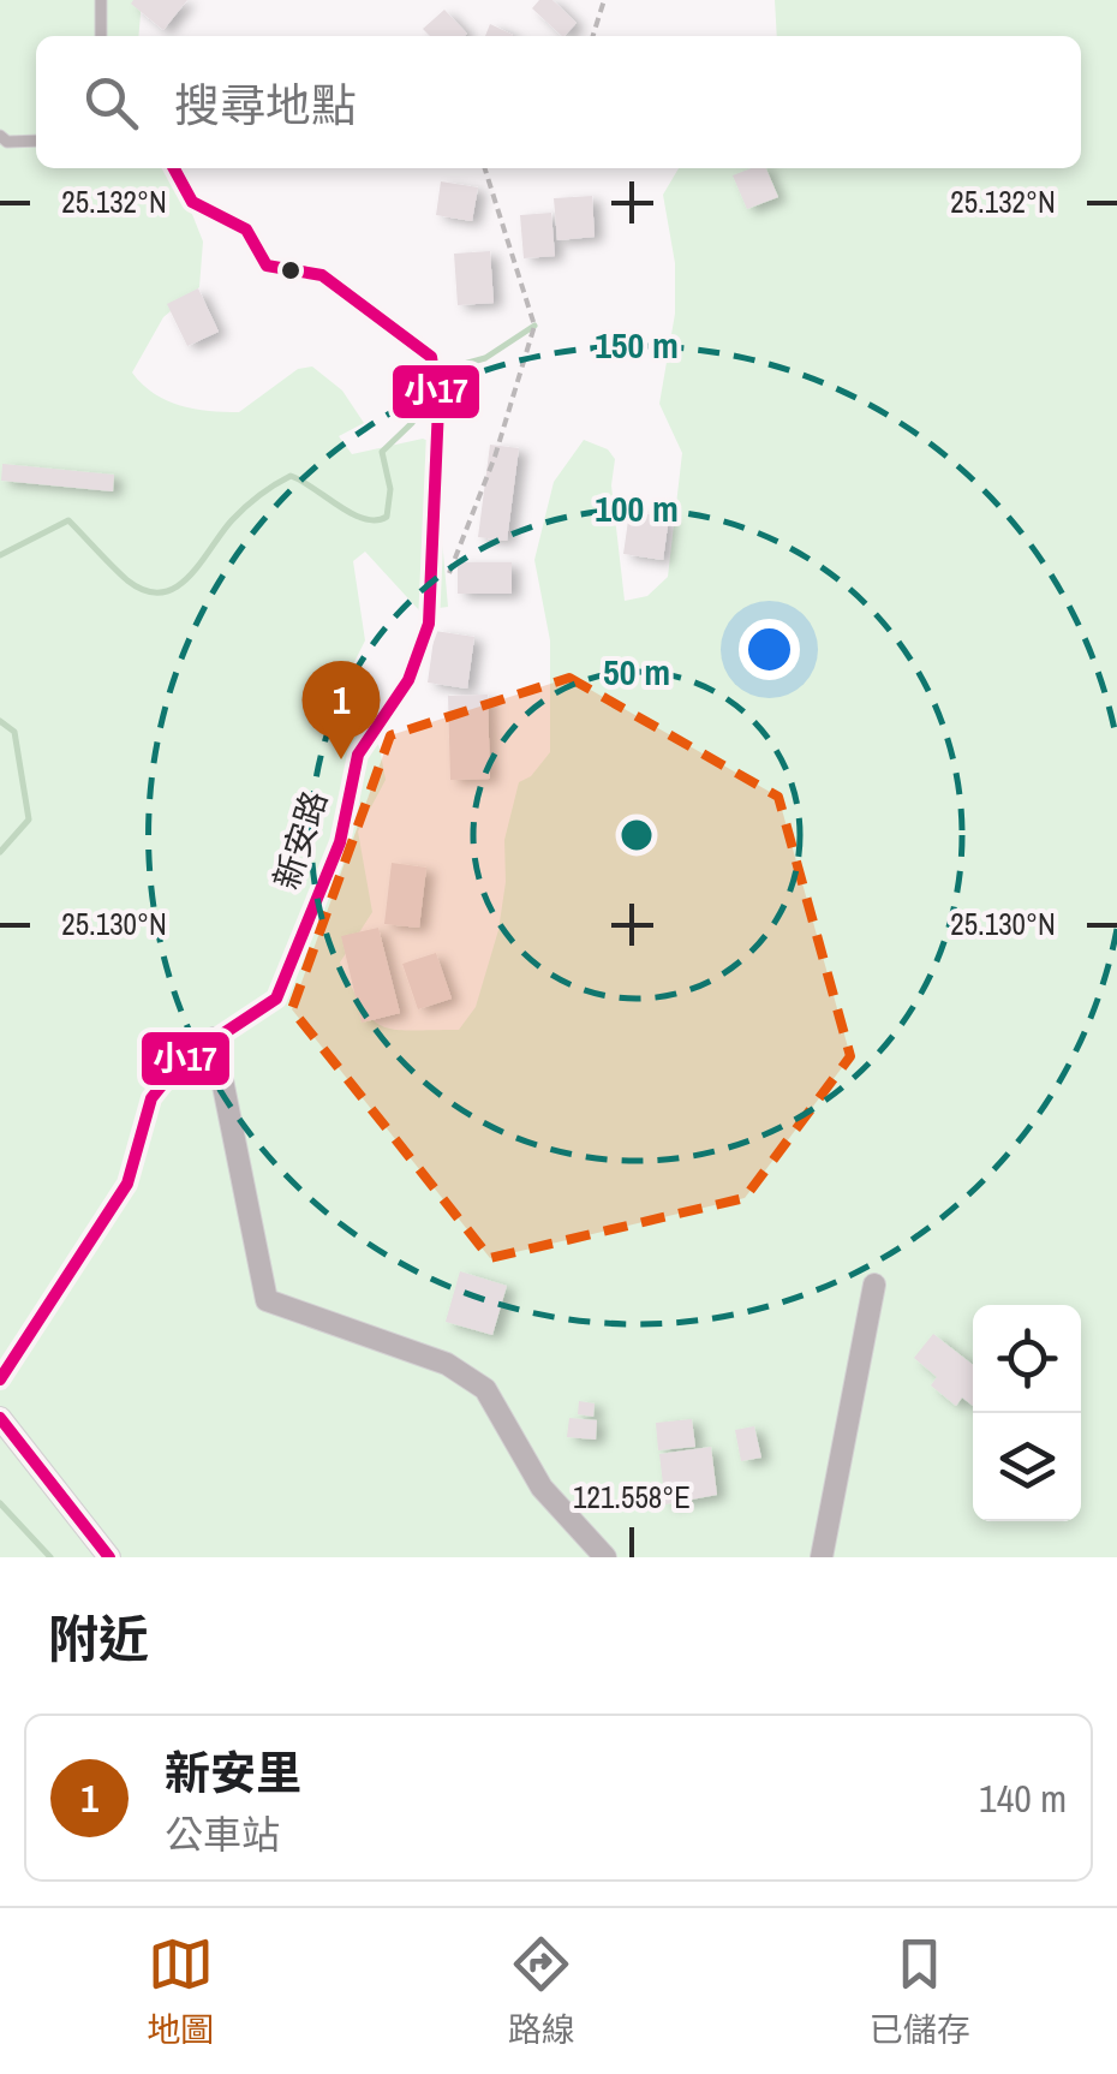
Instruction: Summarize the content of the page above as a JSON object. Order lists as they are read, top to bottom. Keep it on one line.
{"streets":{"lane":["新安路"]},"lines":["transit line 小17"],"page":{"search":"搜尋地點","pins":"1","heading":"附近","list":[{"mark":"1","name":"新安里","note":"公車站","value":"140 m"}],"nav":["地圖","路線","已儲存"]},"coordinates":["25.132°N","25.130°N","121.558°E"],"rings":["150 m","100 m","50 m"]}
